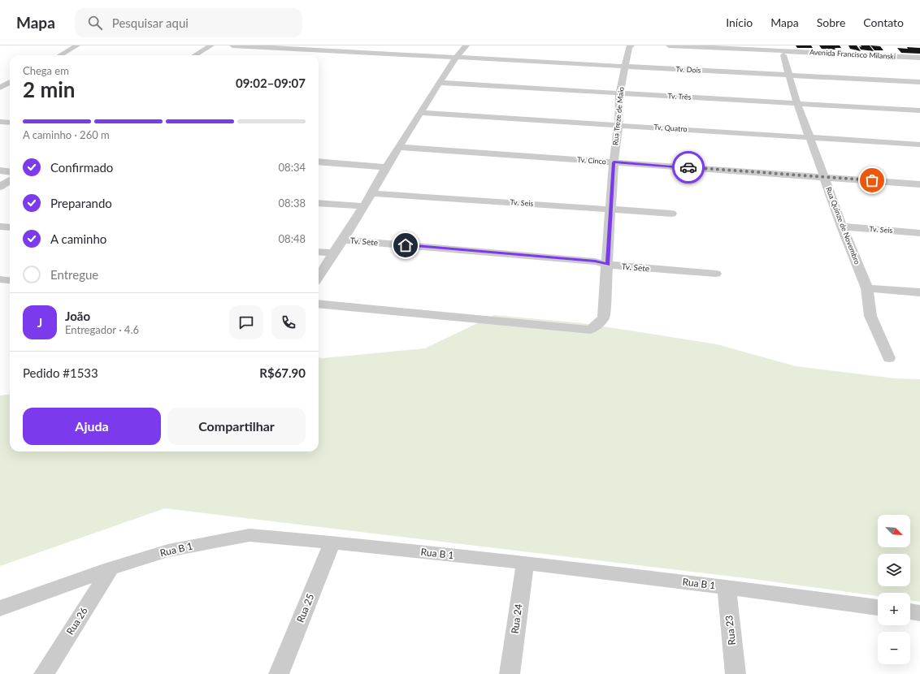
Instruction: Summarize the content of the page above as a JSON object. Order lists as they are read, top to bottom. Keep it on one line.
{"streets":{"street":["Avenida Francisco Milanski","Tv. Dois","Tv. Três","Rua Treze de Maio","Tv. Quatro","Tv. Cinco","Tv. Seis","Rua Quinze de Novembro","Tv. Sete","Rua B 1","Rua 25","Rua 24","Rua 26","Rua 23"]},"crossings":[["Avenida Francisco Milanski","Rua Quinze de Novembro"],["Tv. Dois","Rua Treze de Maio"],["Tv. Dois","Rua Quinze de Novembro"],["Tv. Três","Rua Treze de Maio"],["Tv. Três","Rua Quinze de Novembro"],["Rua Treze de Maio","Tv. Quatro"],["Rua Treze de Maio","Tv. Cinco"],["Rua Treze de Maio","Tv. Seis"],["Rua Treze de Maio","Tv. Sete"],["Tv. Quatro","Rua Quinze de Novembro"],["Tv. Cinco","Rua Quinze de Novembro"],["Tv. Seis","Rua Quinze de Novembro"],["Rua B 1","Rua 25"],["Rua B 1","Rua 24"],["Rua B 1","Rua 26"],["Rua B 1","Rua 23"]],"north":"bottom right","page":{"header":"Mapa","search":"Pesquisar aqui","nav":["Início","Mapa","Sobre","Contato"],"heading":["2 min","Chega em","09:02–09:07"],"panel":["João","Entregador · 4.6","Pedido #1533","R$67.90"],"bar":"A caminho · 260 m","list":[["Confirmado","08:34"],["Preparando","08:38"],["A caminho","08:48"],"Entregue"],"round":"J","buttons":["Ajuda","Compartilhar"],"map_buttons":["+","−"]}}
